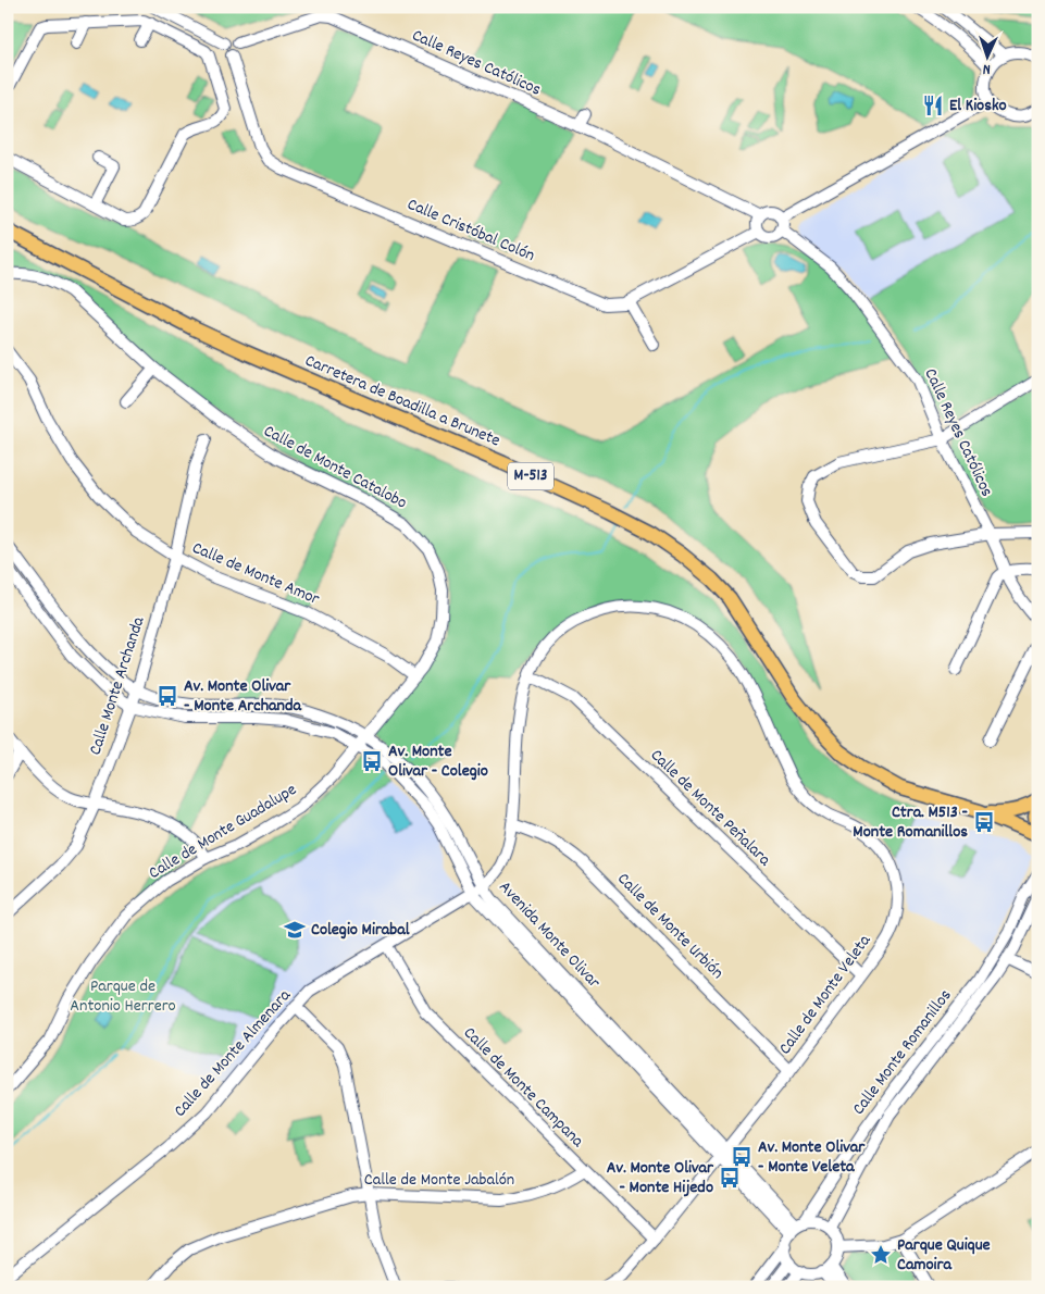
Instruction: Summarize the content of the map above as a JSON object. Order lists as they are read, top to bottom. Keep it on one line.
{"streets":{"main road":["Carretera de Boadilla a Brunete","M-513"],"street":["Calle Reyes Católicos","Calle Cristóbal Colón","Calle de Monte Catalobo","Calle de Monte Amor","Calle Monte Archanda","Calle de Monte Peñalara","Calle de Monte Guadalupe","Calle de Monte Urbión","Avenida Monte Olivar","Calle de Monte Veleta","Calle Monte Romanillos","Calle de Monte Almenara","Calle de Monte Campana","Calle de Monte Jabalón"]},"crossings":[["Calle Reyes Católicos","Calle Cristóbal Colón"],["Calle de Monte Catalobo","Calle de Monte Amor"],["Calle de Monte Catalobo","Calle de Monte Guadalupe"],["Calle de Monte Catalobo","Avenida Monte Olivar"],["Calle de Monte Amor","Calle Monte Archanda"],["Calle Monte Archanda","Avenida Monte Olivar"],["Calle de Monte Peñalara","Calle de Monte Veleta"],["Calle de Monte Guadalupe","Avenida Monte Olivar"],["Calle de Monte Urbión","Calle de Monte Veleta"],["Avenida Monte Olivar","Calle de Monte Veleta"],["Avenida Monte Olivar","Calle Monte Romanillos"],["Avenida Monte Olivar","Calle de Monte Almenara"],["Calle de Monte Veleta","Calle de Monte Almenara"],["Calle de Monte Veleta","Calle de Monte Campana"],["Calle de Monte Almenara","Calle de Monte Campana"],["Calle de Monte Campana","Calle de Monte Jabalón"]],"parks":["Parque de Antonio Herrero"],"places":{"restaurant":["El Kiosko"],"bus stop":["Av. Monte Olivar - Monte Archanda","Av. Monte Olivar - Colegio","Ctra. M513 - Monte Romanillos","Av. Monte Olivar - Monte Veleta","Av. Monte Olivar - Monte Hijedo"],"school or university":["Colegio Mirabal"],"place":["Parque Quique Camoira"]},"north":"bottom"}
